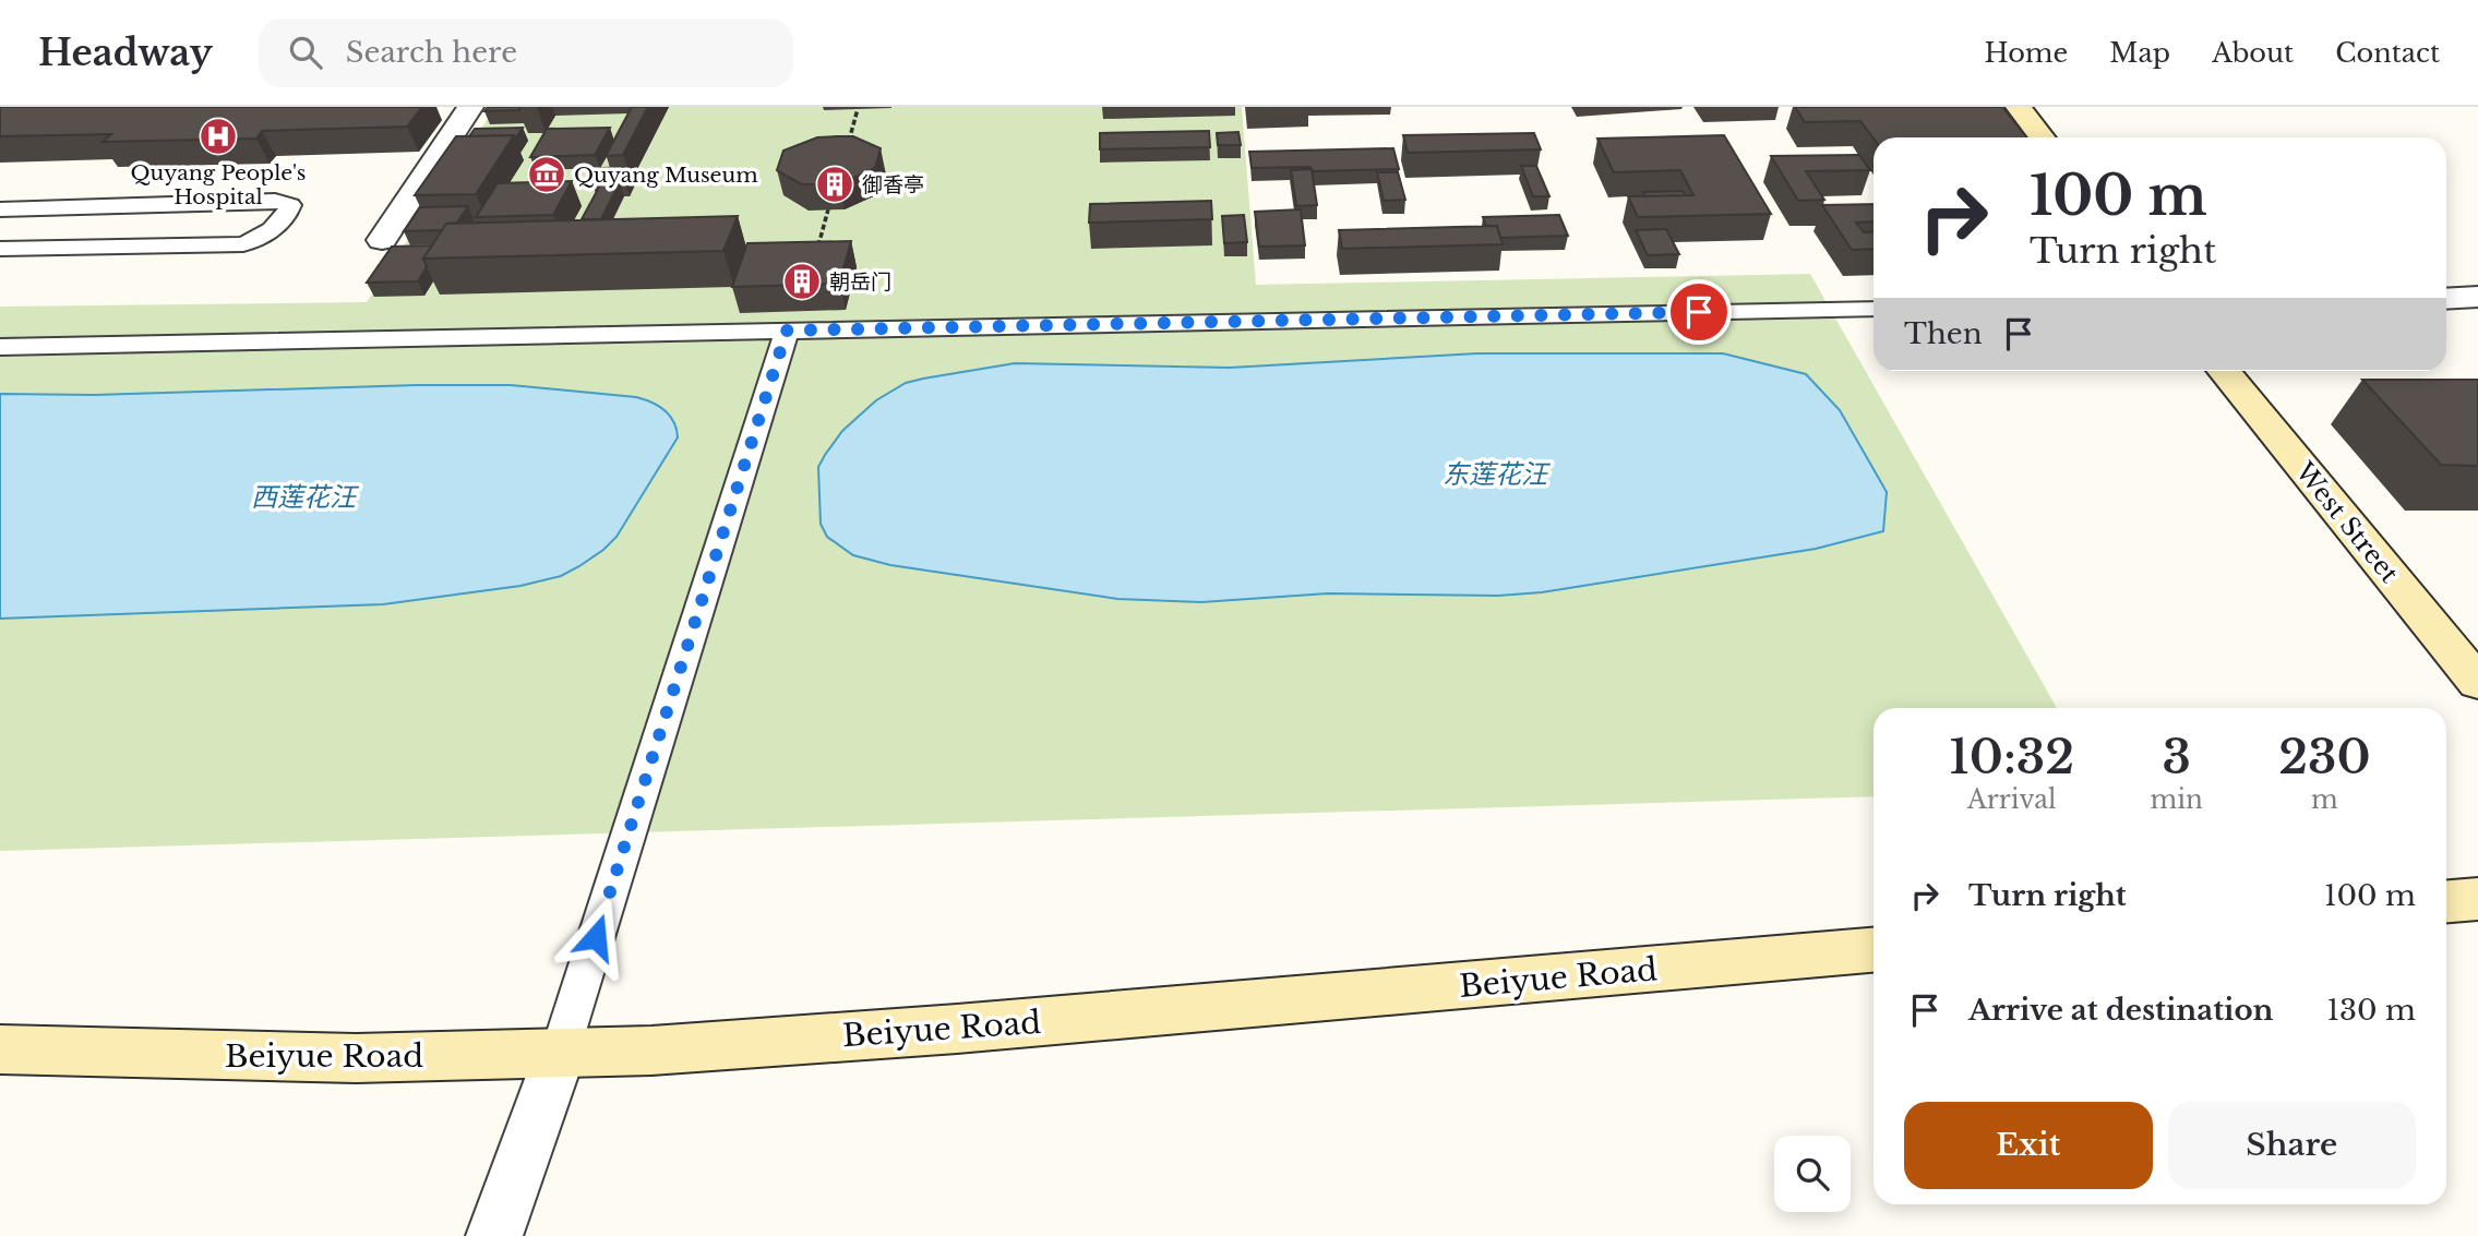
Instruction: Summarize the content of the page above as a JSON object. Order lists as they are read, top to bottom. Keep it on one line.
{"streets":{"street":["West Street","Beiyue Road"]},"water":["东莲花汪","西莲花汪"],"places":{"hospital":["Quyang People's Hospital"],"museum":["Quyang Museum"],"building":["御香亭","朝岳门"]},"page":{"header":"Headway","search":"Search here","nav":["Home","Map","About","Contact"],"turn":["100 m","Turn right"],"then":"Then","eta":["10:32","Arrival","3","min","230","m"],"list":[{"name":"Turn right","value":"100 m"},{"name":"Arrive at destination","value":"130 m"}],"buttons":["Exit","Share"]}}
